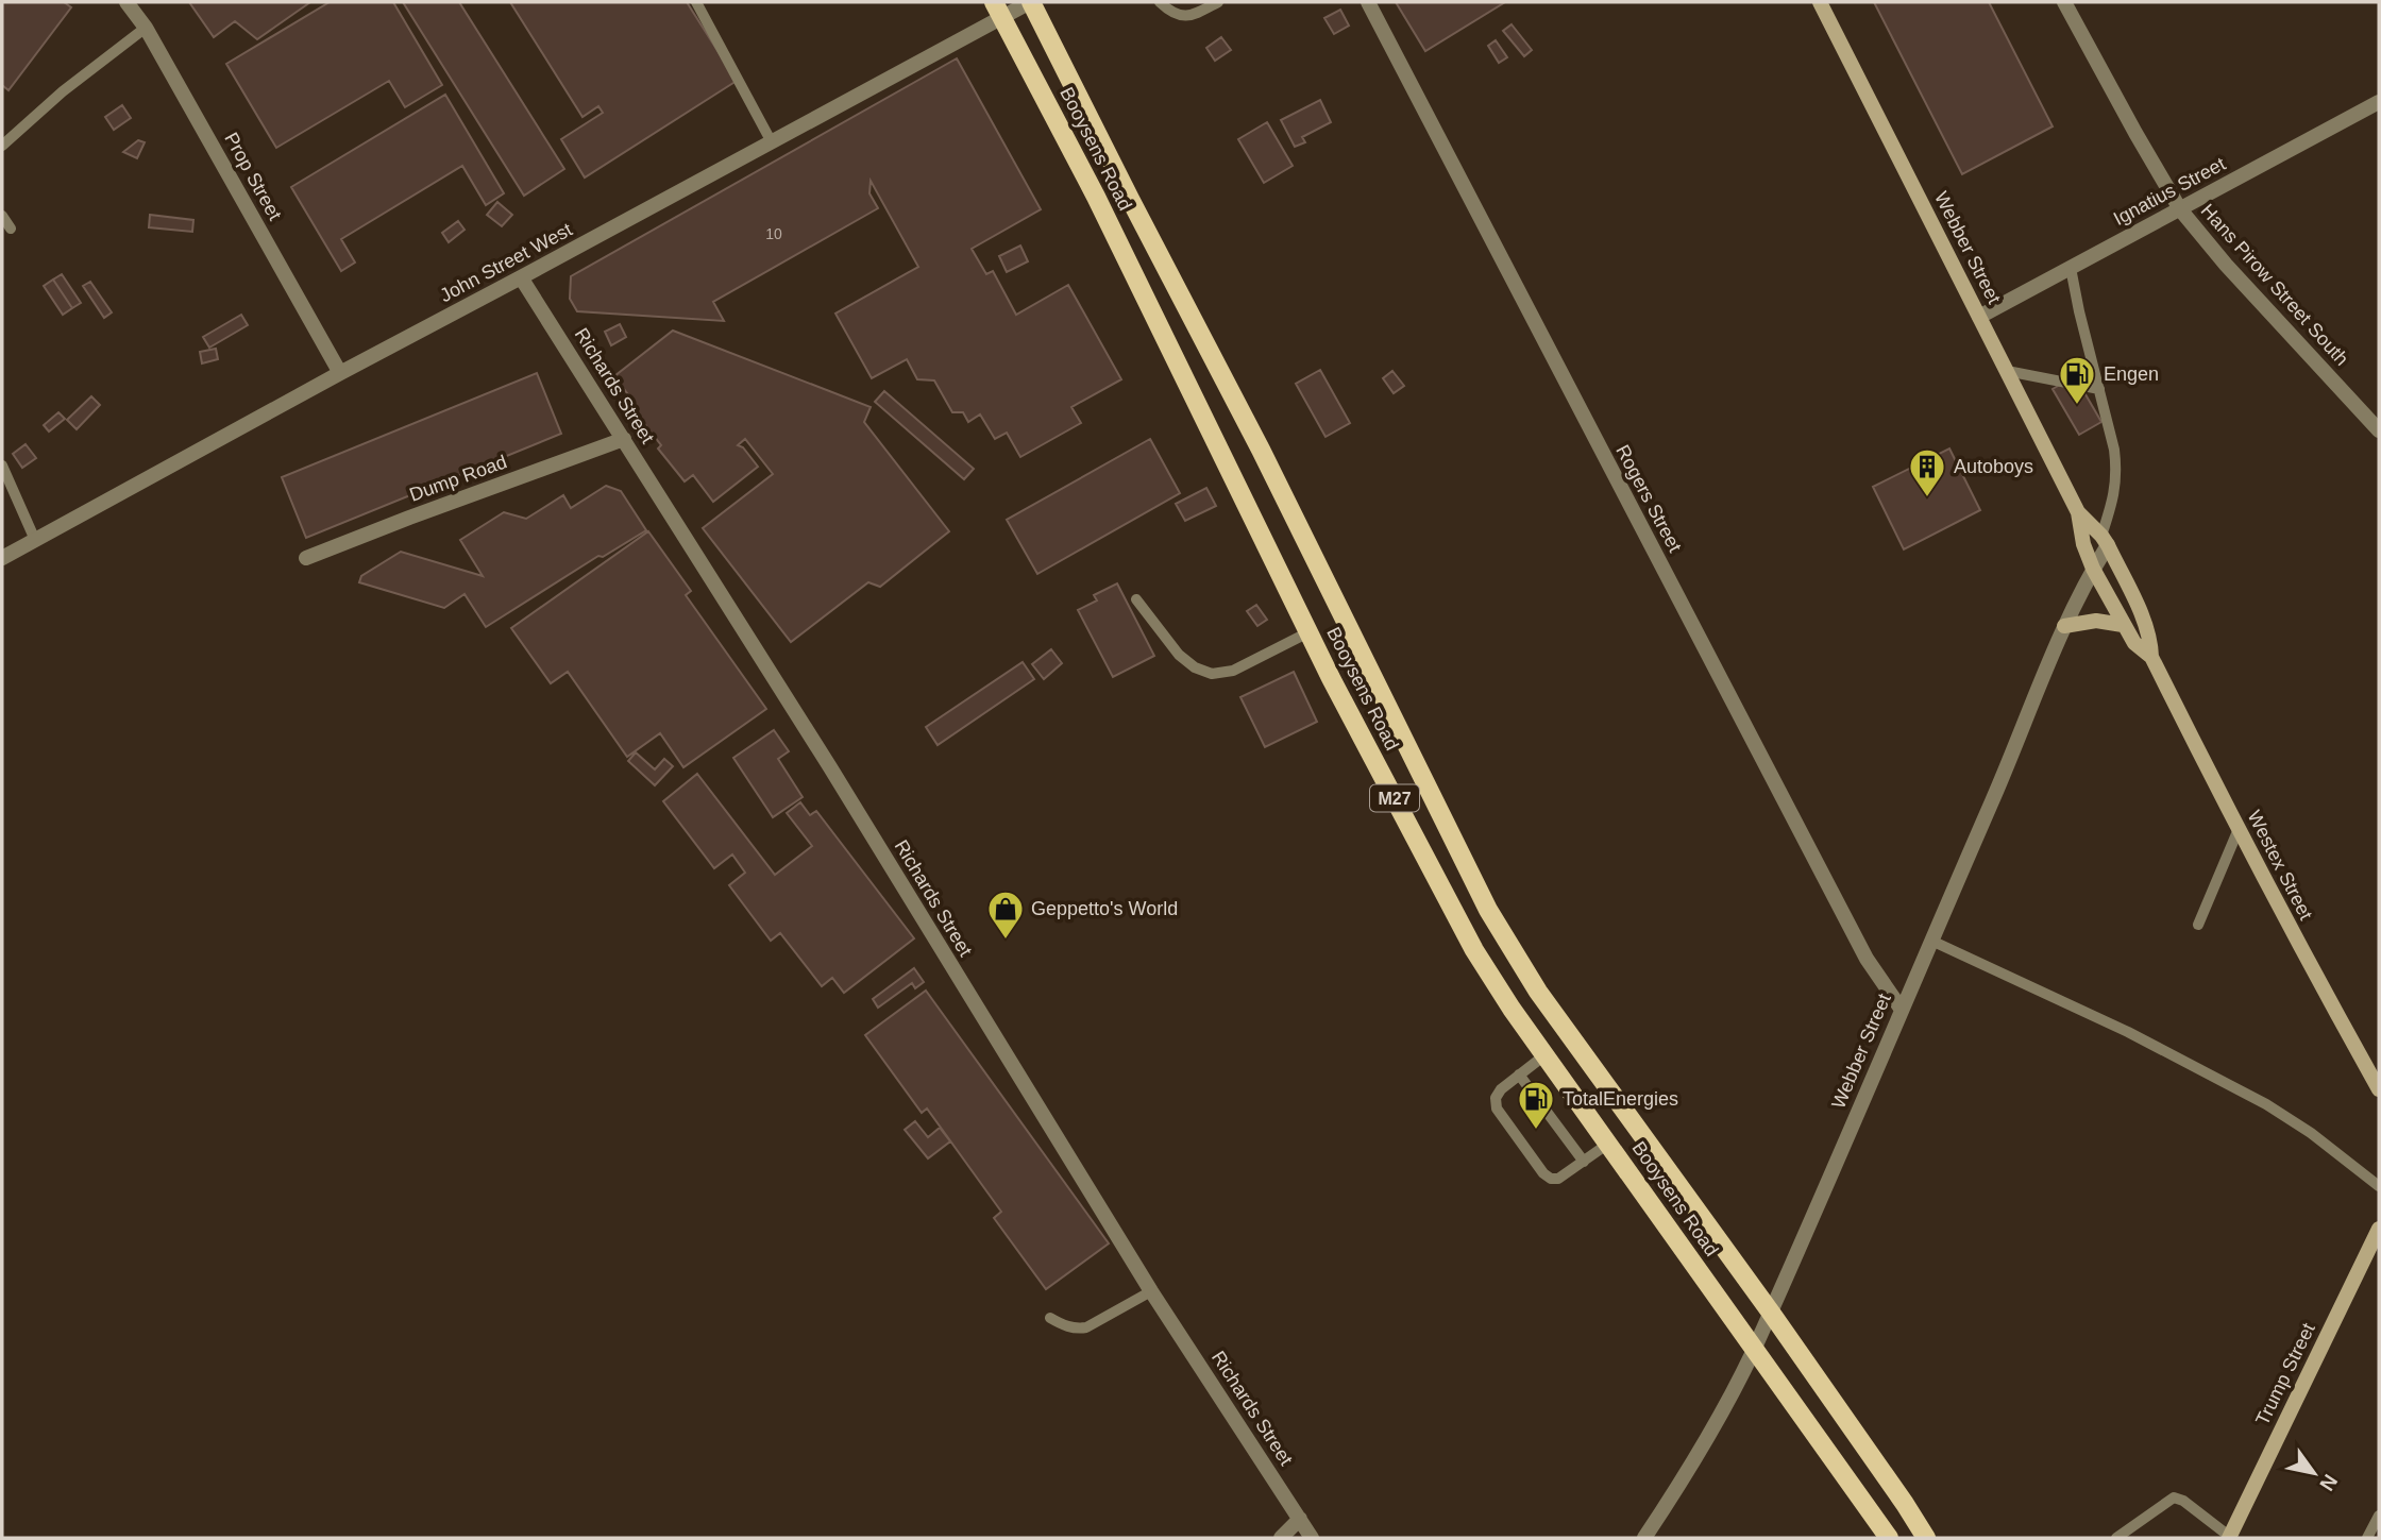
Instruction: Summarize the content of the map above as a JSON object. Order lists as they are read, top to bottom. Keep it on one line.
{"streets":{"main road":["Booysens Road","M27"],"street":["Prop Street","Ignatius Street","Webber Street","John Street West","Hans Pirow Street South","Richards Street","Dump Road","Rogers Street","Westex Street","Trump Street"]},"crossings":[["Booysens Road","Webber Street"],["Booysens Road","John Street West"],["Prop Street","John Street West"],["Ignatius Street","Webber Street"],["Ignatius Street","Hans Pirow Street South"],["Webber Street","Rogers Street"],["Webber Street","Westex Street"],["John Street West","Richards Street"],["Richards Street","Dump Road"]],"places":{"fuel station":["Engen","TotalEnergies"],"building":["Autoboys"],"shop":["Geppetto's World"]},"house_numbers":["10"],"north":"bottom right"}
